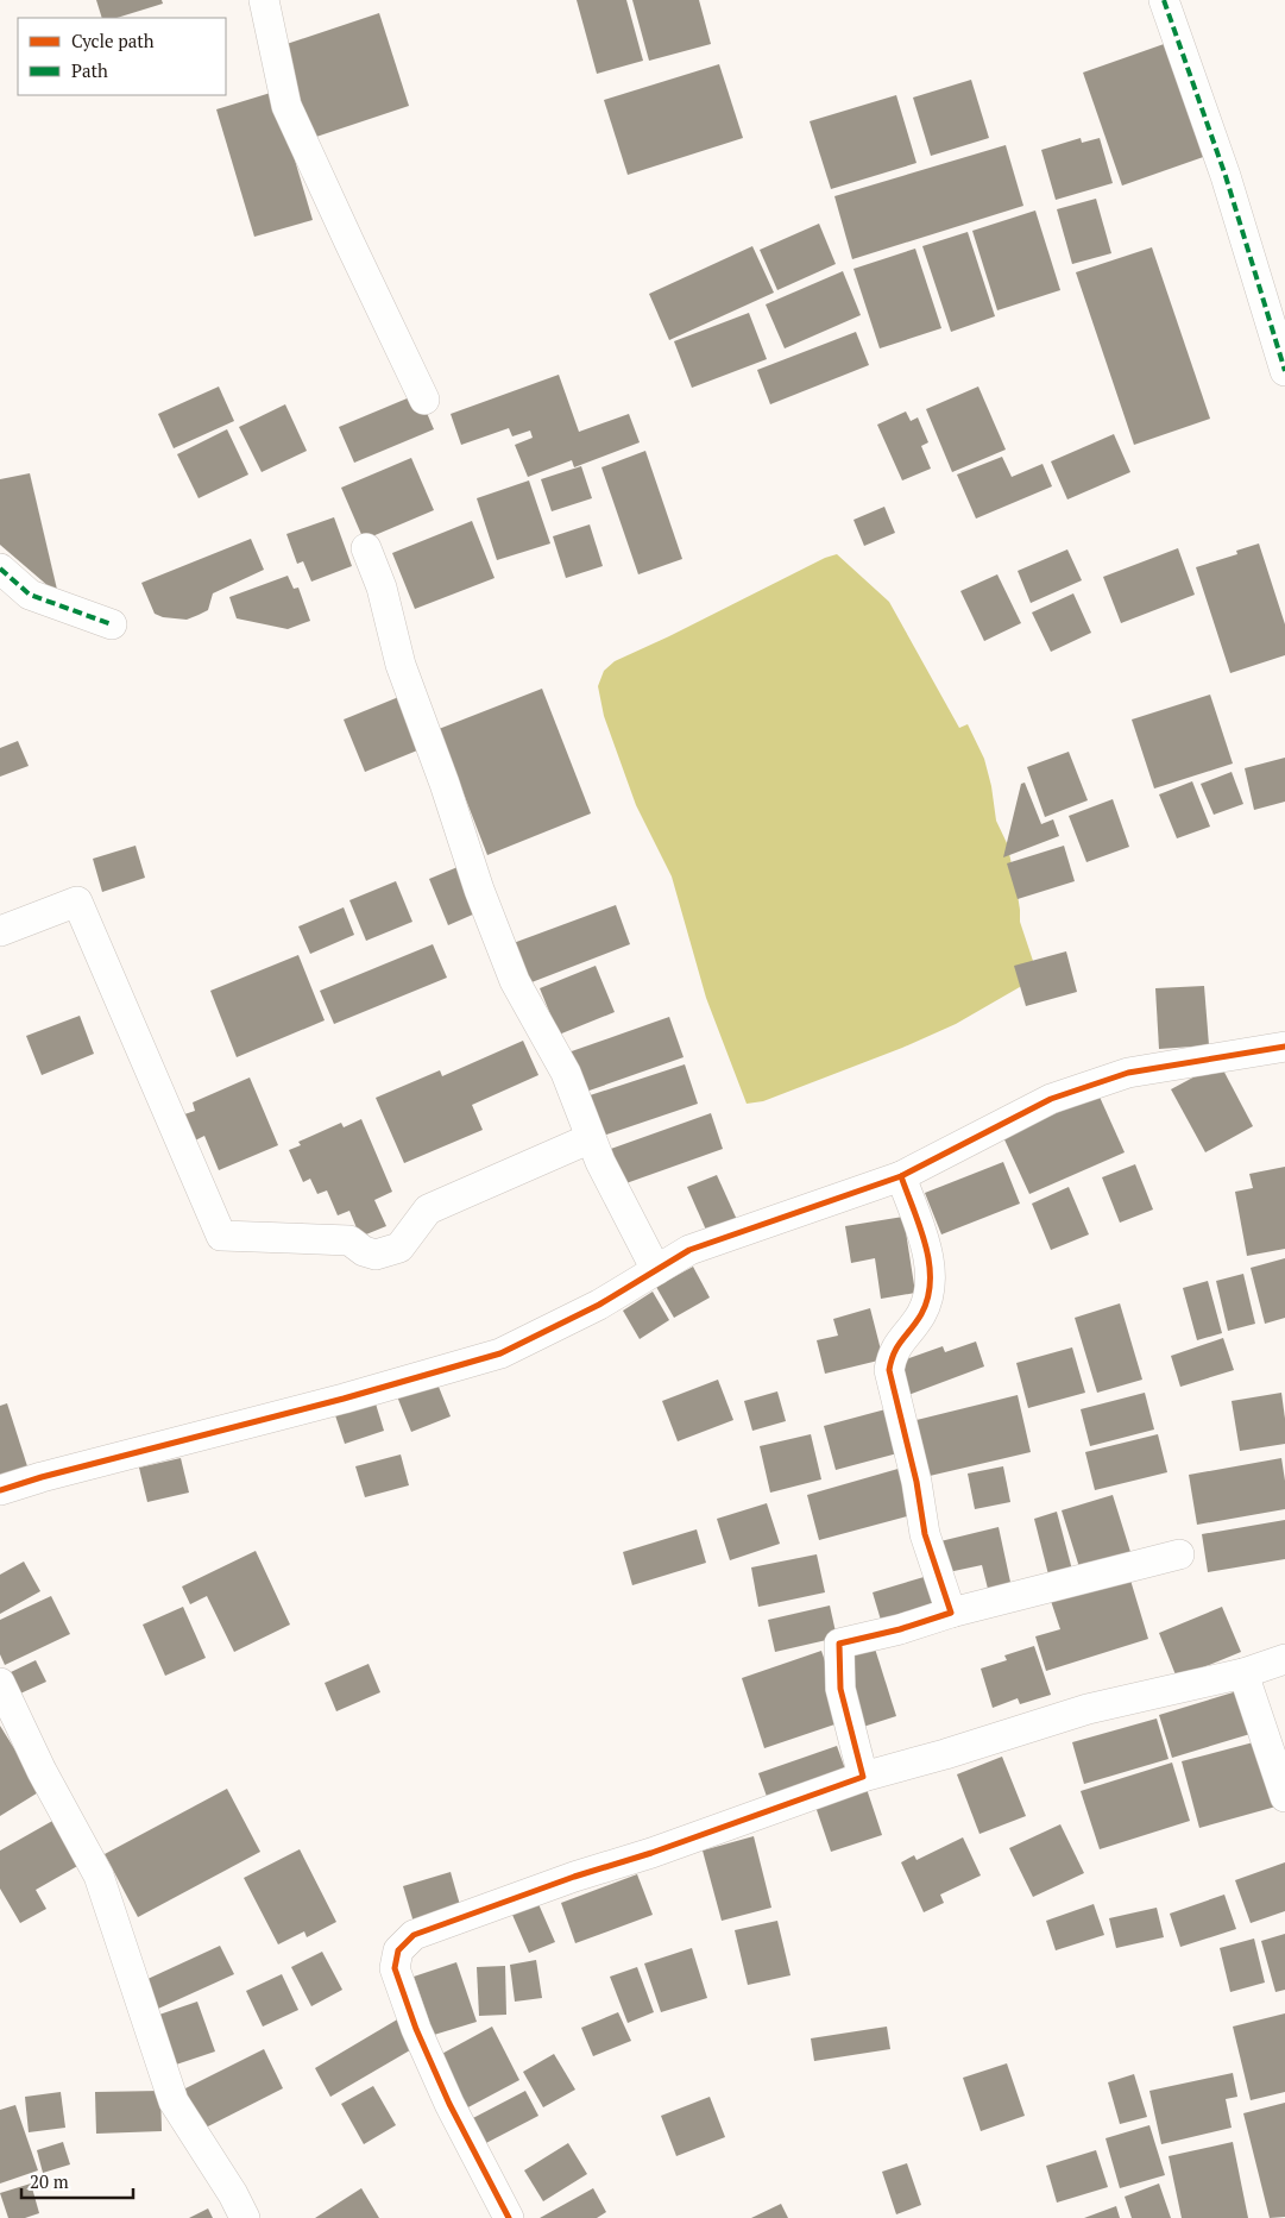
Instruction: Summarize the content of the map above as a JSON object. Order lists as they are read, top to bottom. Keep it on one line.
{"legend":["Cycle path","Path"],"scale_bar":"20 m"}
